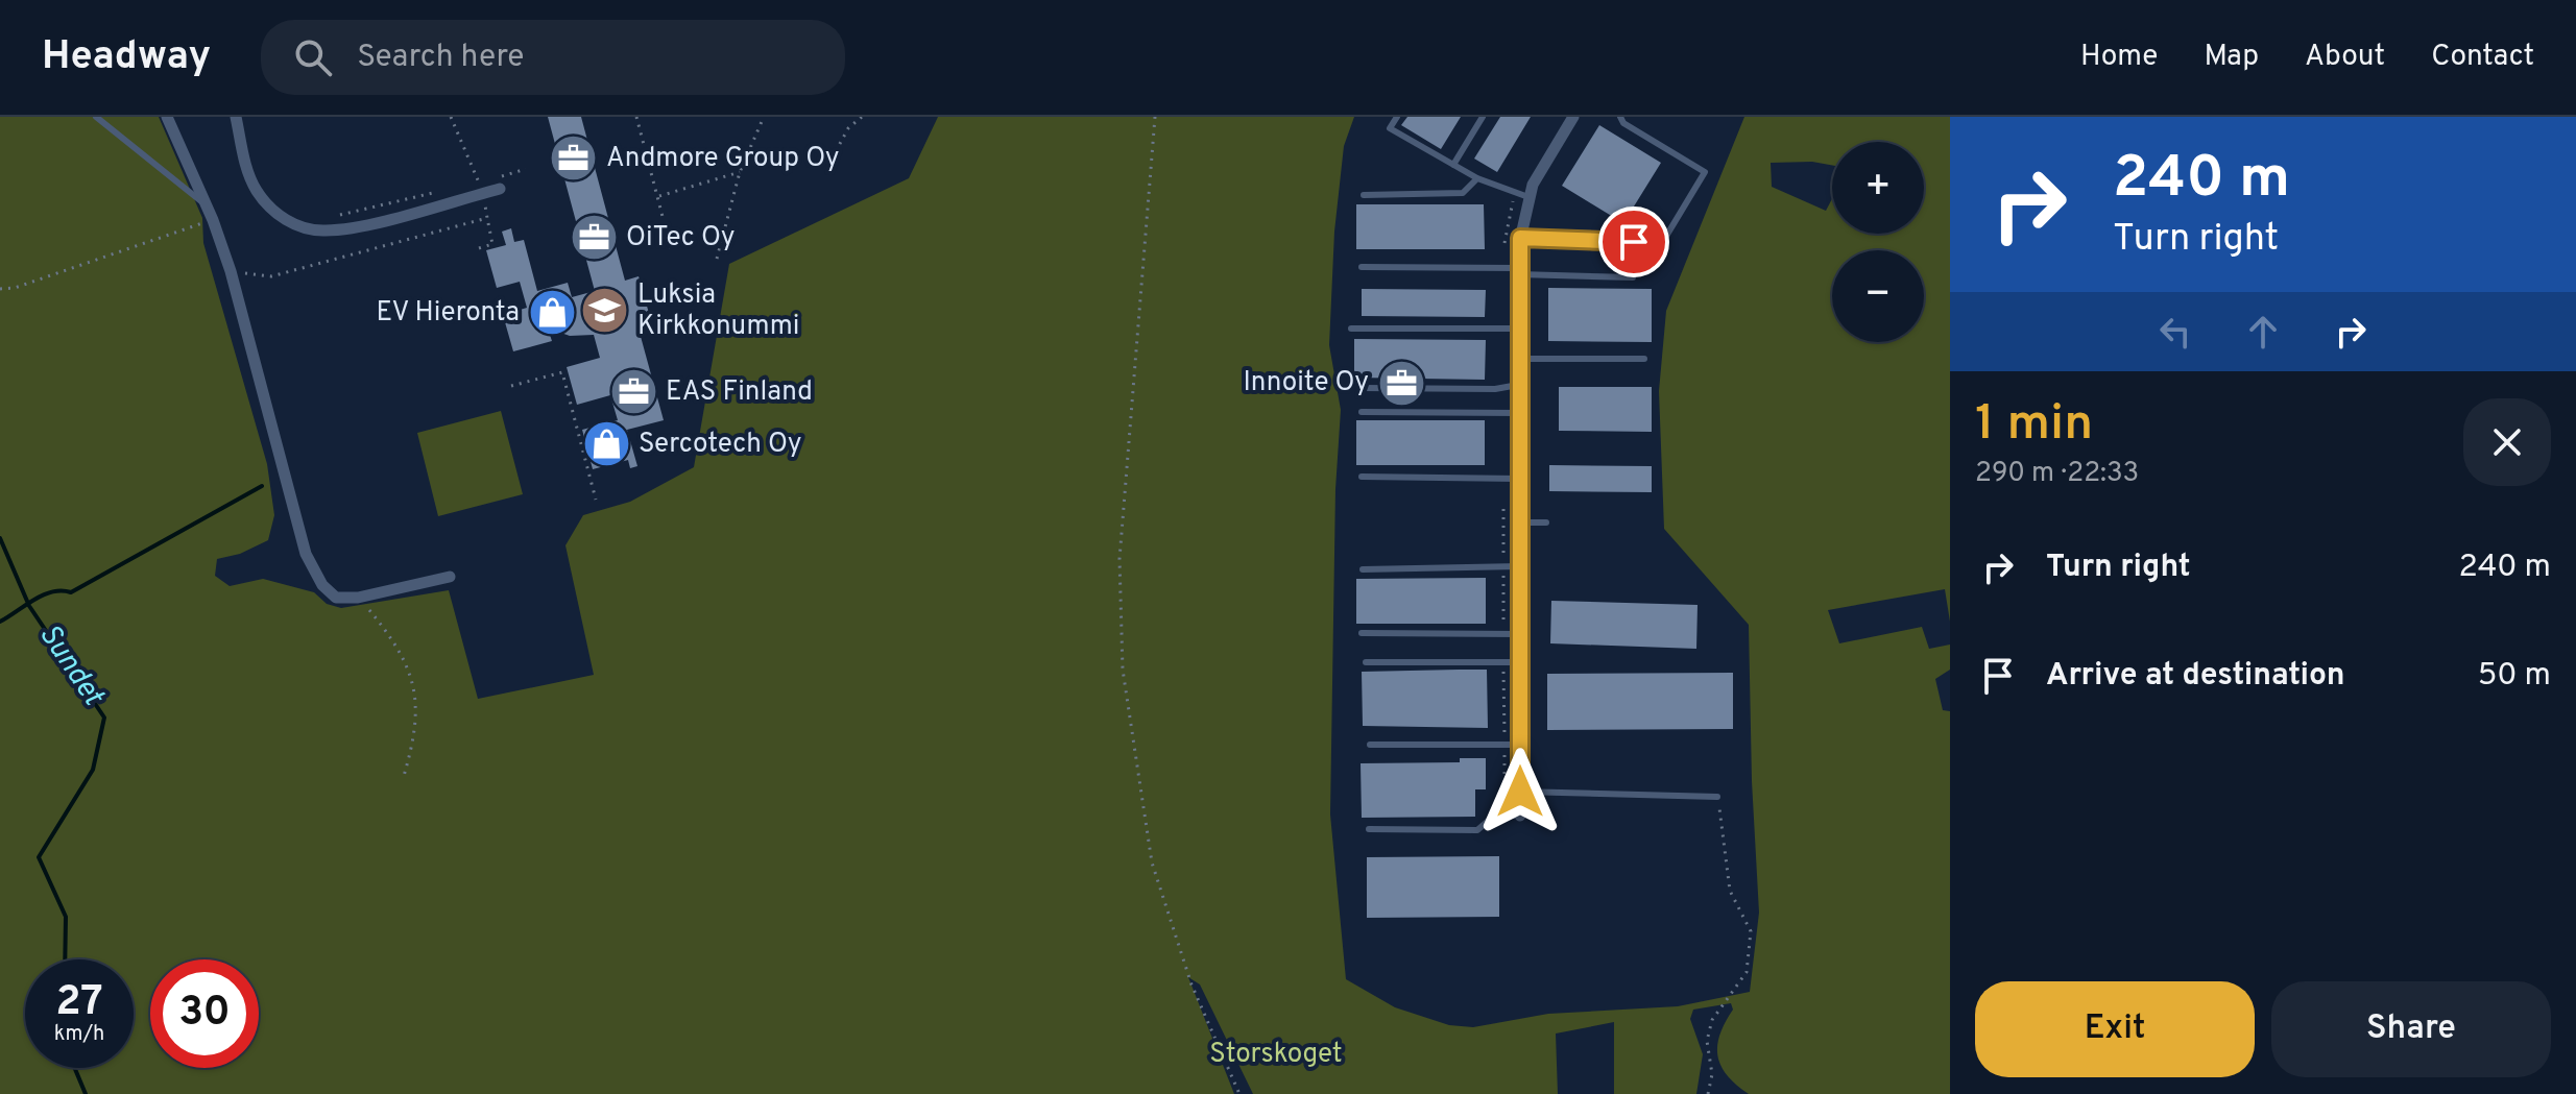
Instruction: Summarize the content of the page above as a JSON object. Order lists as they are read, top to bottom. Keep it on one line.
{"water":["Sundet"],"parks":["Storskoget"],"places":{"office":["Andmore Group Oy","OiTec Oy","Innoite Oy","EAS Finland"],"school or university":["Luksia Kirkkonummi"],"shop":["EV Hieronta","Sercotech Oy"]},"page":{"header":"Headway","search":"Search here","nav":["Home","Map","About","Contact"],"turn":["240 m","Turn right"],"map_buttons":["+","−"],"heading":["1 min","290 m · 22:33"],"list":[{"name":"Turn right","value":"240 m"},{"name":"Arrive at destination","value":"50 m"}],"speed":"27 km/h","limit":"30","buttons":["Exit","Share"]}}
